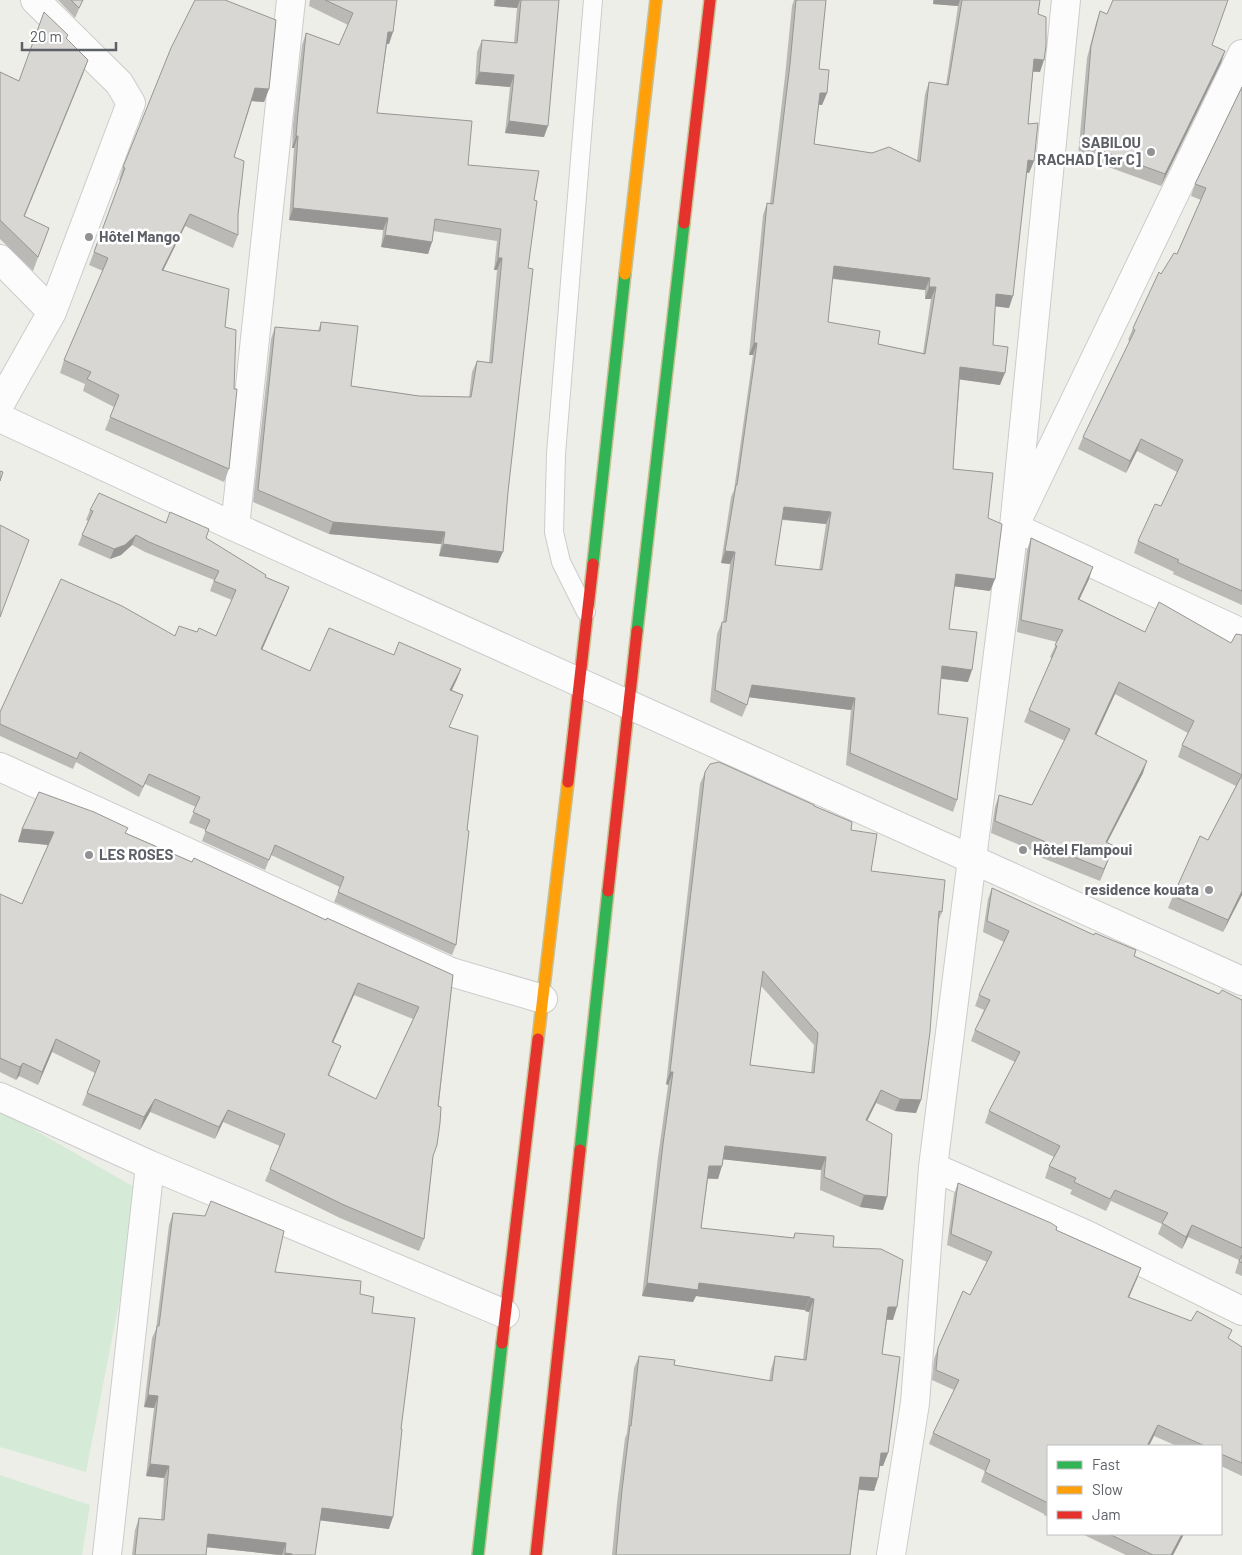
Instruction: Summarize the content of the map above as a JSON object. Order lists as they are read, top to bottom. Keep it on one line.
{"places":["SABILOU RACHAD [1er C]","Hôtel Mango","Hôtel Flampoui","LES ROSES","residence kouata"],"legend":["Fast","Slow","Jam"],"scale_bar":"20 m"}
